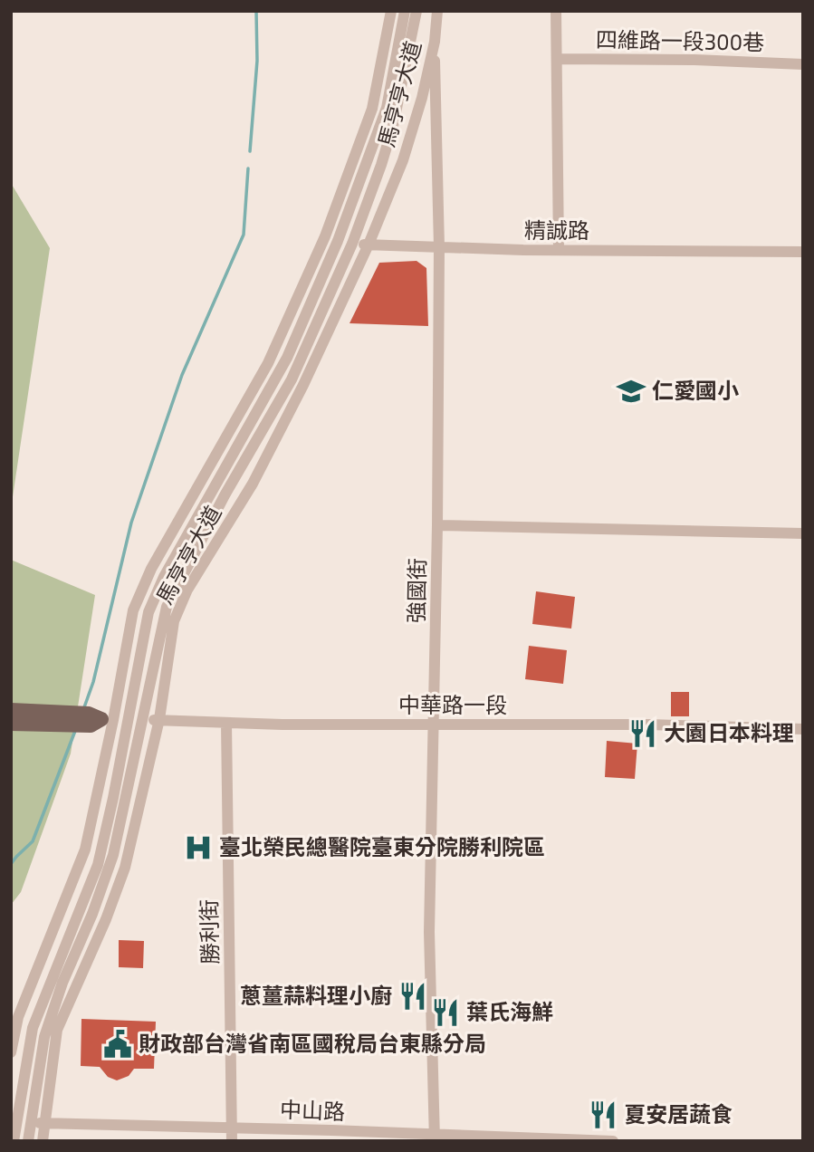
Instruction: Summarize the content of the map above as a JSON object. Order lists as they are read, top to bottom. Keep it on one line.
{"streets":{"street":["四維路一段300巷","馬亨亨大道","精誠路","強國街","中華路一段","勝利街","中山路"]},"crossings":[["馬亨亨大道","精誠路"],["馬亨亨大道","強國街"],["馬亨亨大道","中華路一段"],["馬亨亨大道","中山路"],["精誠路","強國街"],["強國街","中華路一段"],["強國街","中山路"],["中華路一段","勝利街"],["勝利街","中山路"]],"places":{"school or university":["仁愛國小"],"restaurant":["大園日本料理","蔥薑蒜料理小廚","葉氏海鮮","夏安居蔬食"],"hospital":["臺北榮民總醫院臺東分院勝利院區"],"public building":["財政部台灣省南區國稅局台東縣分局"]}}
